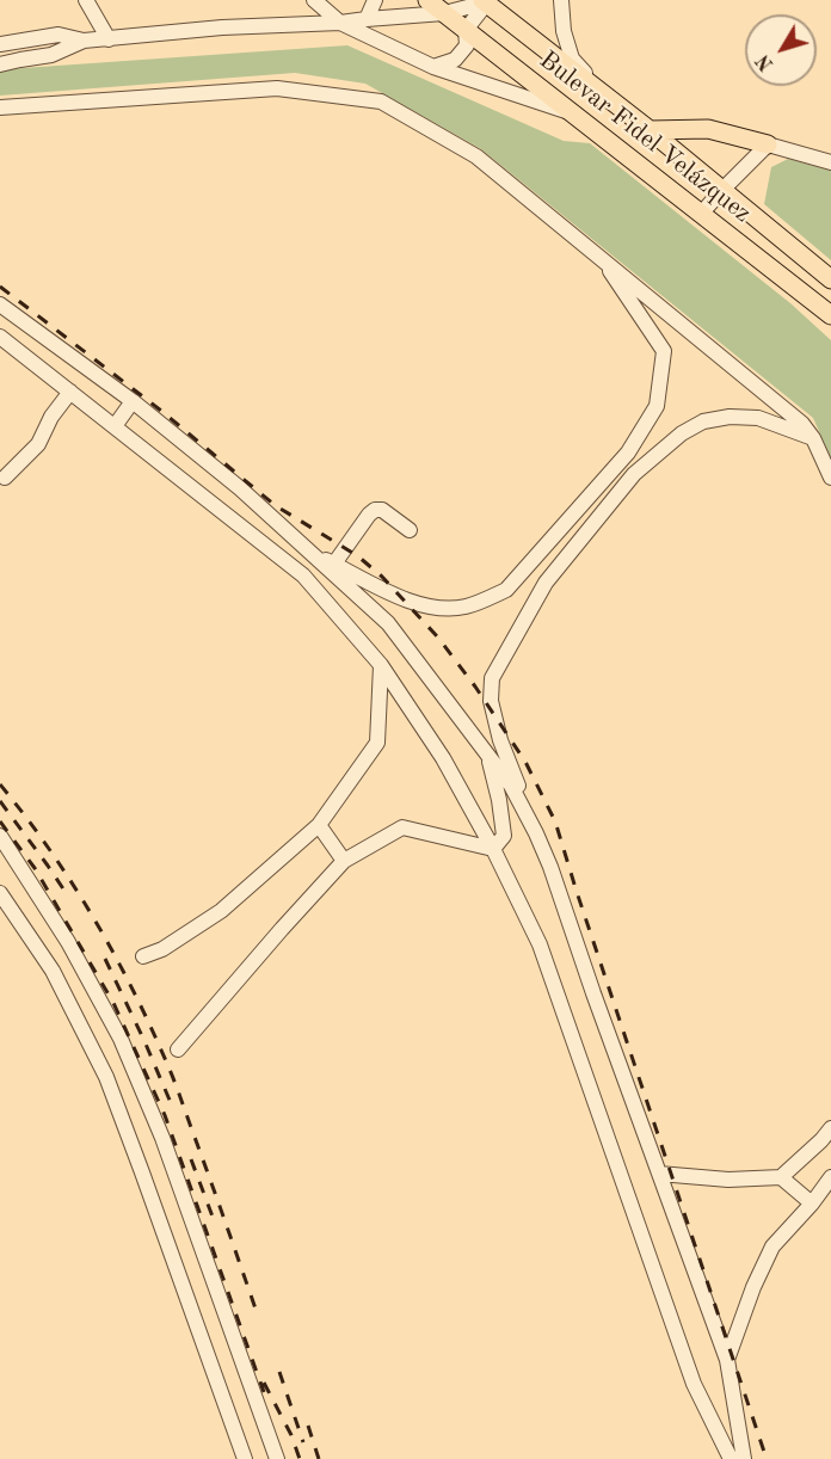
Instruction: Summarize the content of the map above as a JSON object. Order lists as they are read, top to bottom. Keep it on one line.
{"streets":{"main road":["Bulevar Fidel Velázquez"]},"north":"bottom left"}
